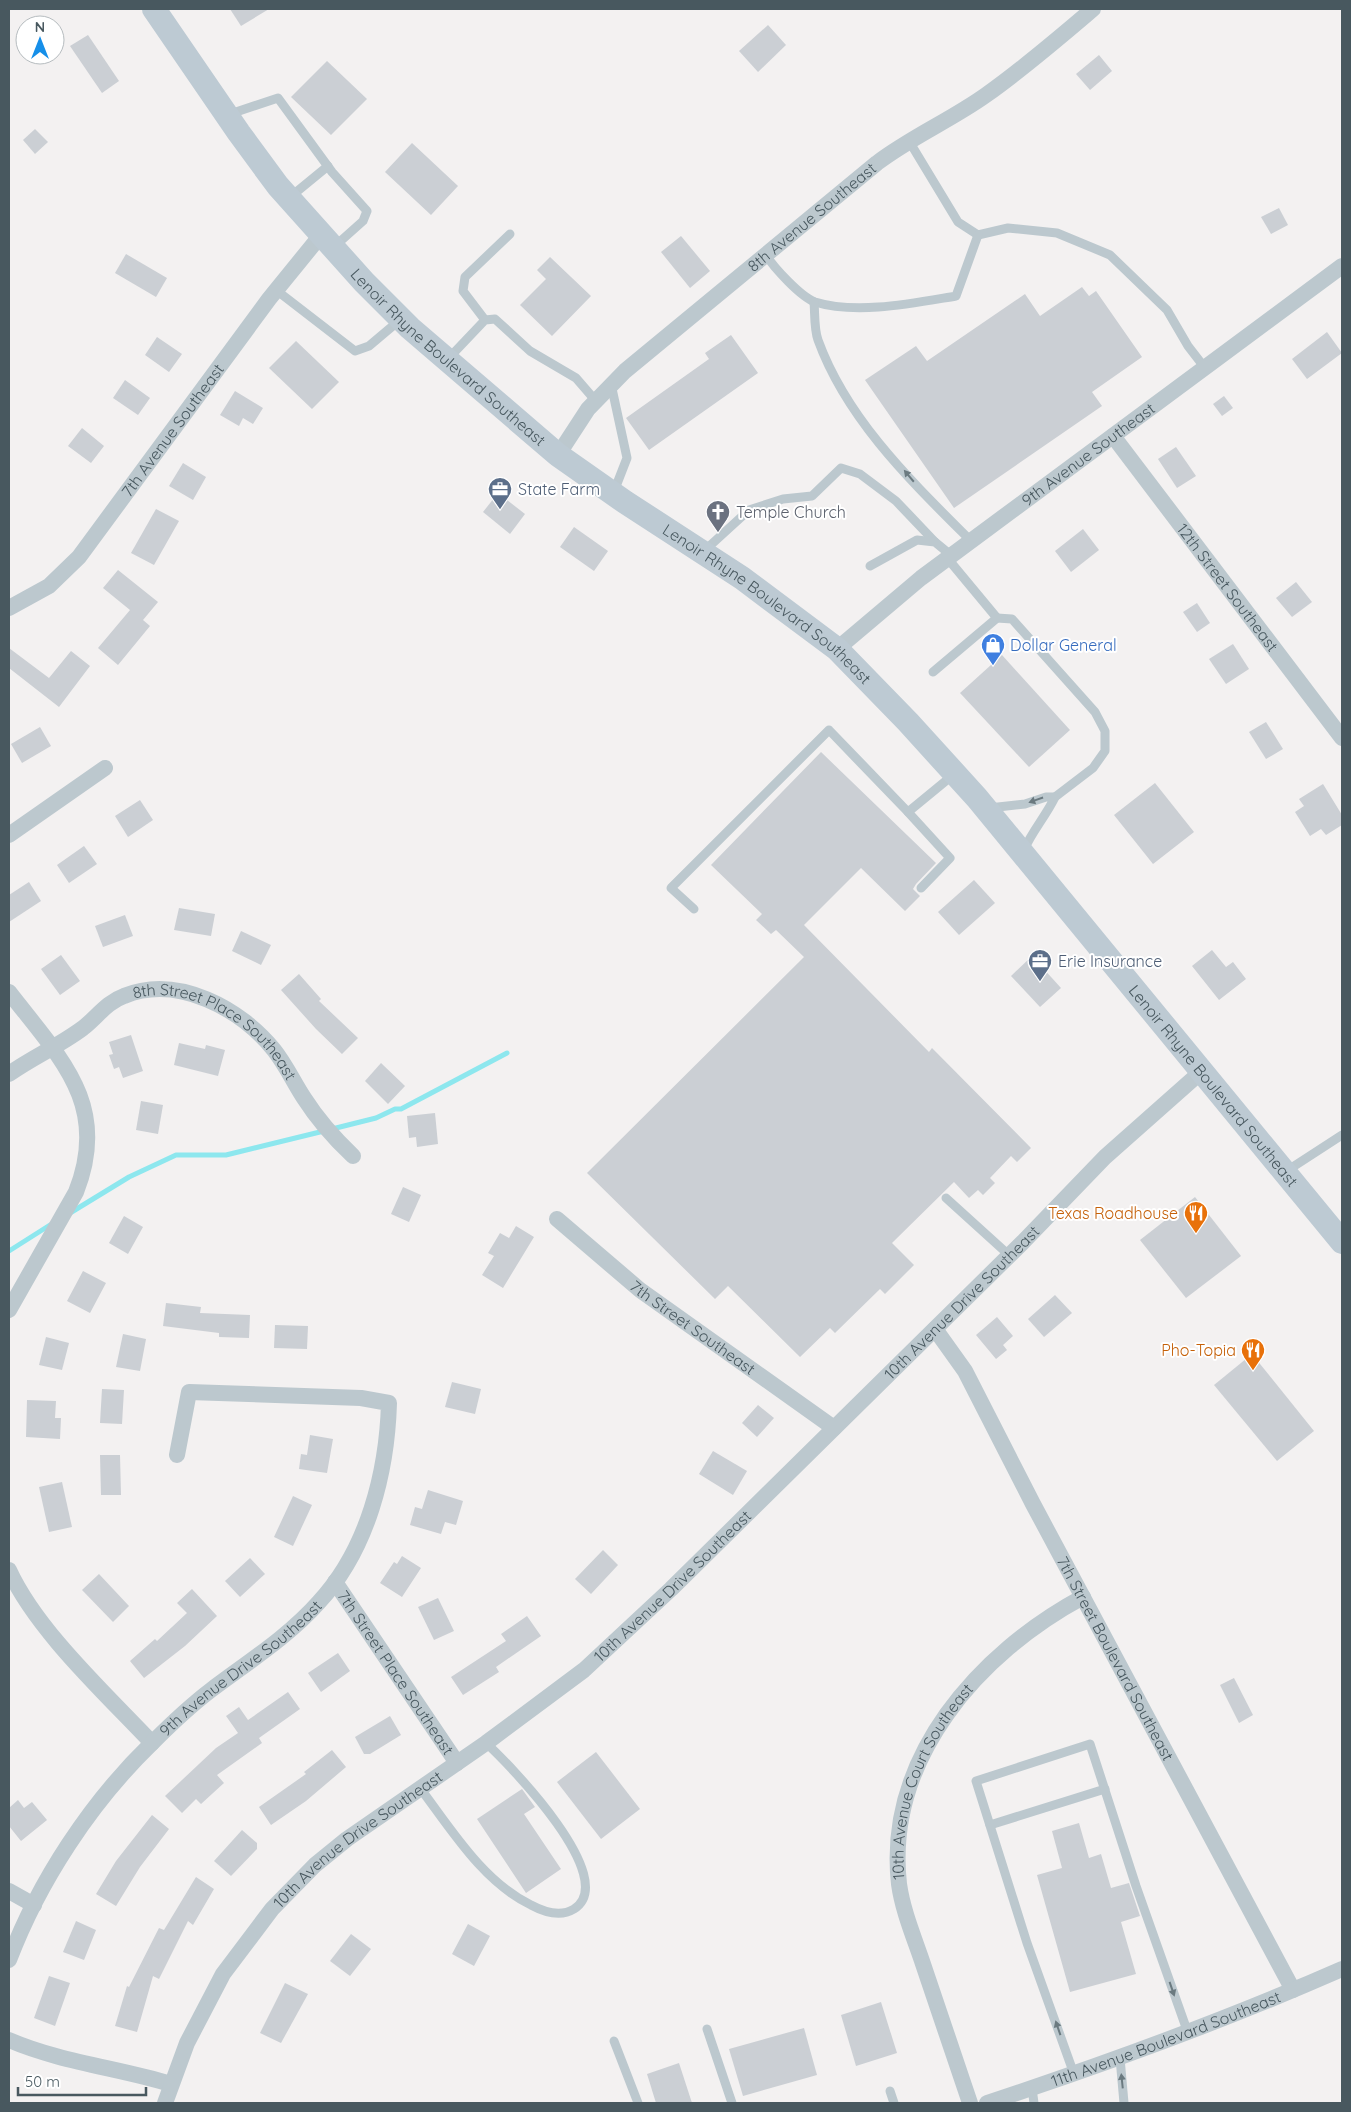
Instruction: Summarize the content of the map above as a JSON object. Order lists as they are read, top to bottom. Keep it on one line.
{"streets":{"main road":["Lenoir Rhyne Boulevard Southeast"],"street":["8th Avenue Southeast","7th Avenue Southeast","9th Avenue Southeast","12th Street Southeast","8th Street Place Southeast","10th Avenue Drive Southeast","7th Street Southeast","7th Street Boulevard Southeast","9th Avenue Drive Southeast","7th Street Place Southeast","10th Avenue Court Southeast","11th Avenue Boulevard Southeast"]},"crossings":[["8th Avenue Southeast","Lenoir Rhyne Boulevard Southeast"],["Lenoir Rhyne Boulevard Southeast","7th Avenue Southeast"],["Lenoir Rhyne Boulevard Southeast","9th Avenue Southeast"],["Lenoir Rhyne Boulevard Southeast","10th Avenue Drive Southeast"],["9th Avenue Southeast","12th Street Southeast"],["10th Avenue Drive Southeast","7th Street Southeast"],["10th Avenue Drive Southeast","7th Street Boulevard Southeast"],["10th Avenue Drive Southeast","7th Street Place Southeast"],["7th Street Boulevard Southeast","10th Avenue Court Southeast"],["7th Street Boulevard Southeast","11th Avenue Boulevard Southeast"],["9th Avenue Drive Southeast","7th Street Place Southeast"]],"places":{"office":["State Farm","Erie Insurance"],"church":["Temple Church"],"shop":["Dollar General"],"restaurant":["Texas Roadhouse","Pho-Topia"]},"scale_bar":"50 m","north":"top"}
